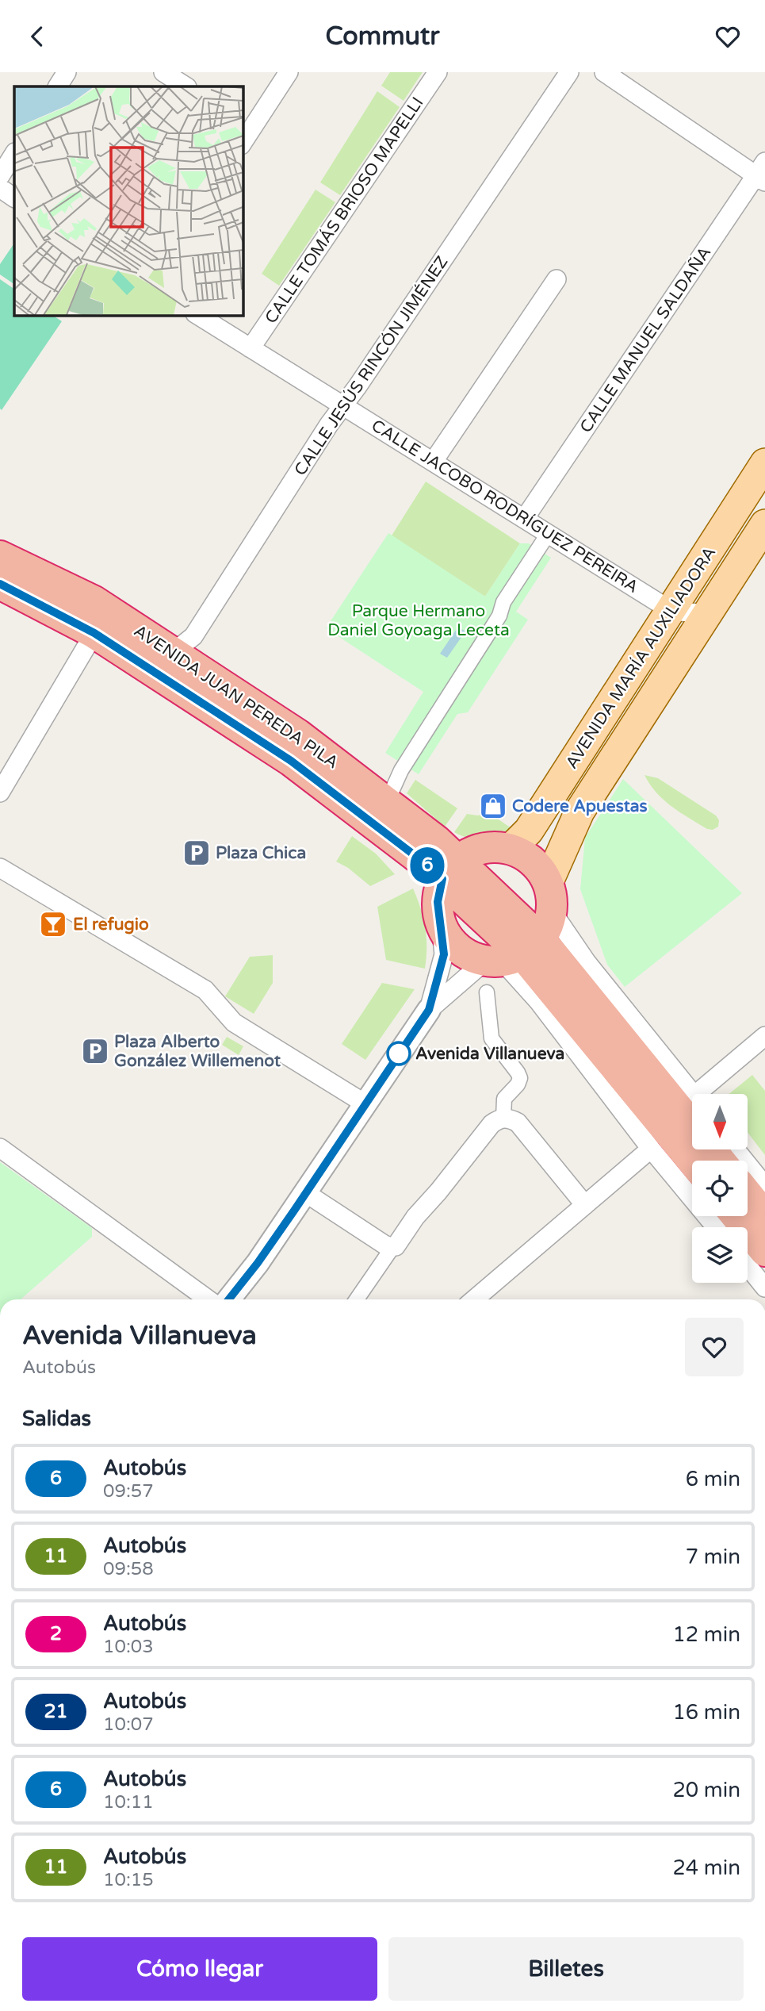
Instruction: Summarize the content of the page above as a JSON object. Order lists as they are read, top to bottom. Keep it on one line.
{"streets":{"highway":["AVENIDA JUAN PEREDA PILA"],"main road":["AVENIDA MARÍA AUXILIADORA"],"street":["CALLE TOMÁS BRIOSO MAPELLI","CALLE MANUEL SALDAÑA","CALLE JESÚS RINCÓN JIMÉNEZ","CALLE JACOBO RODRÍGUEZ PEREIRA"]},"crossings":[["CALLE TOMÁS BRIOSO MAPELLI","CALLE JACOBO RODRÍGUEZ PEREIRA"],["CALLE MANUEL SALDAÑA","CALLE JACOBO RODRÍGUEZ PEREIRA"],["CALLE JESÚS RINCÓN JIMÉNEZ","CALLE JACOBO RODRÍGUEZ PEREIRA"],["CALLE JESÚS RINCÓN JIMÉNEZ","AVENIDA JUAN PEREDA PILA"],["CALLE JACOBO RODRÍGUEZ PEREIRA","AVENIDA MARÍA AUXILIADORA"]],"parks":["Parque Hermano Daniel Goyoaga Leceta"],"places":{"shop":["Codere Apuestas"],"parking":["Plaza Chica","Plaza Alberto González Willemenot"],"bar":["El refugio"],"other":["Avenida Villanueva"]},"lines":["bus line 6"],"north":"bottom","page":{"header":"Commutr","on_map":"6","heading":[["Avenida Villanueva","Autobús"],"Salidas"],"list":[{"mark":"6","name":"Autobús","note":"09:57","value":"6 min"},{"mark":"11","name":"Autobús","note":"09:58","value":"7 min"},{"mark":"2","name":"Autobús","note":"10:03","value":"12 min"},{"mark":"21","name":"Autobús","note":"10:07","value":"16 min"},{"mark":"6","name":"Autobús","note":"10:11","value":"20 min"},{"mark":"11","name":"Autobús","note":"10:15","value":"24 min"}],"buttons":["Cómo llegar","Billetes"]}}
